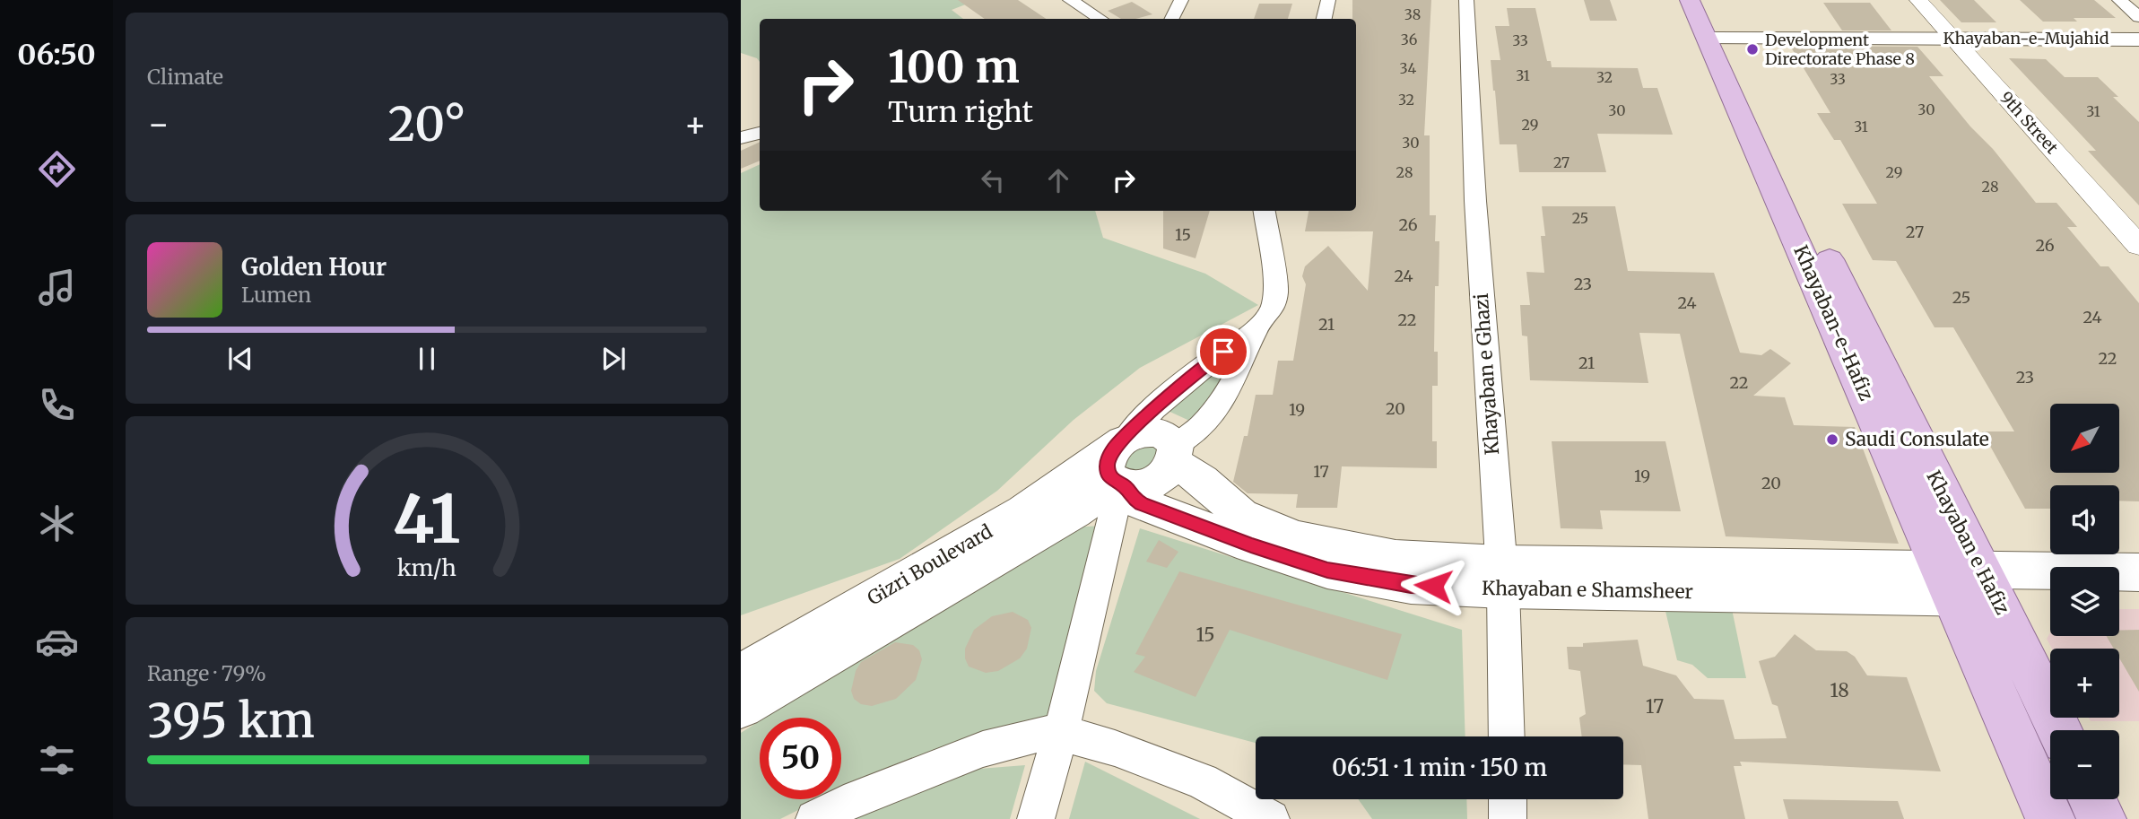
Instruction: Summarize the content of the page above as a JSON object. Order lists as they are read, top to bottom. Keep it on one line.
{"streets":{"main road":["Khayaban-e-Mujahid","Khayaban-e-Hafiz","Khayaban e Hafiz","Gizri Boulevard","Khayaban e Shamsheer"],"street":["9th Street","Khayaban e Ghazi"]},"crossings":[["Khayaban-e-Mujahid","9th Street"],["Khayaban-e-Mujahid","Khayaban-e-Hafiz"],["Khayaban-e-Hafiz","Khayaban e Hafiz"],["Khayaban-e-Hafiz","Khayaban e Shamsheer"],["Khayaban e Ghazi","Khayaban e Shamsheer"],["Khayaban e Hafiz","Khayaban e Shamsheer"],["Gizri Boulevard","Khayaban e Shamsheer"]],"places":["Development Directorate Phase 8","Saudi Consulate"],"house_numbers":["38","36","33","34","31","32","33","32","30","30","31","29","31","30","27","28","29","28","25","26","27","15","26","24","23","25","24","24","22","21","22","21","23","22","20","19","17","19","20","15","18","17"],"north":"bottom left","page":{"tabs":"06:50","tile":["Climate",["Range · 79%","395 km"]],"turn":["100 m","Turn right"],"heat":["−","20°","+"],"song":["Golden Hour","Lumen"],"map_buttons":["+","−"],"limit":"50","trip":"06:51 · 1 min · 150 m","gauge":["41","km/h"]}}
